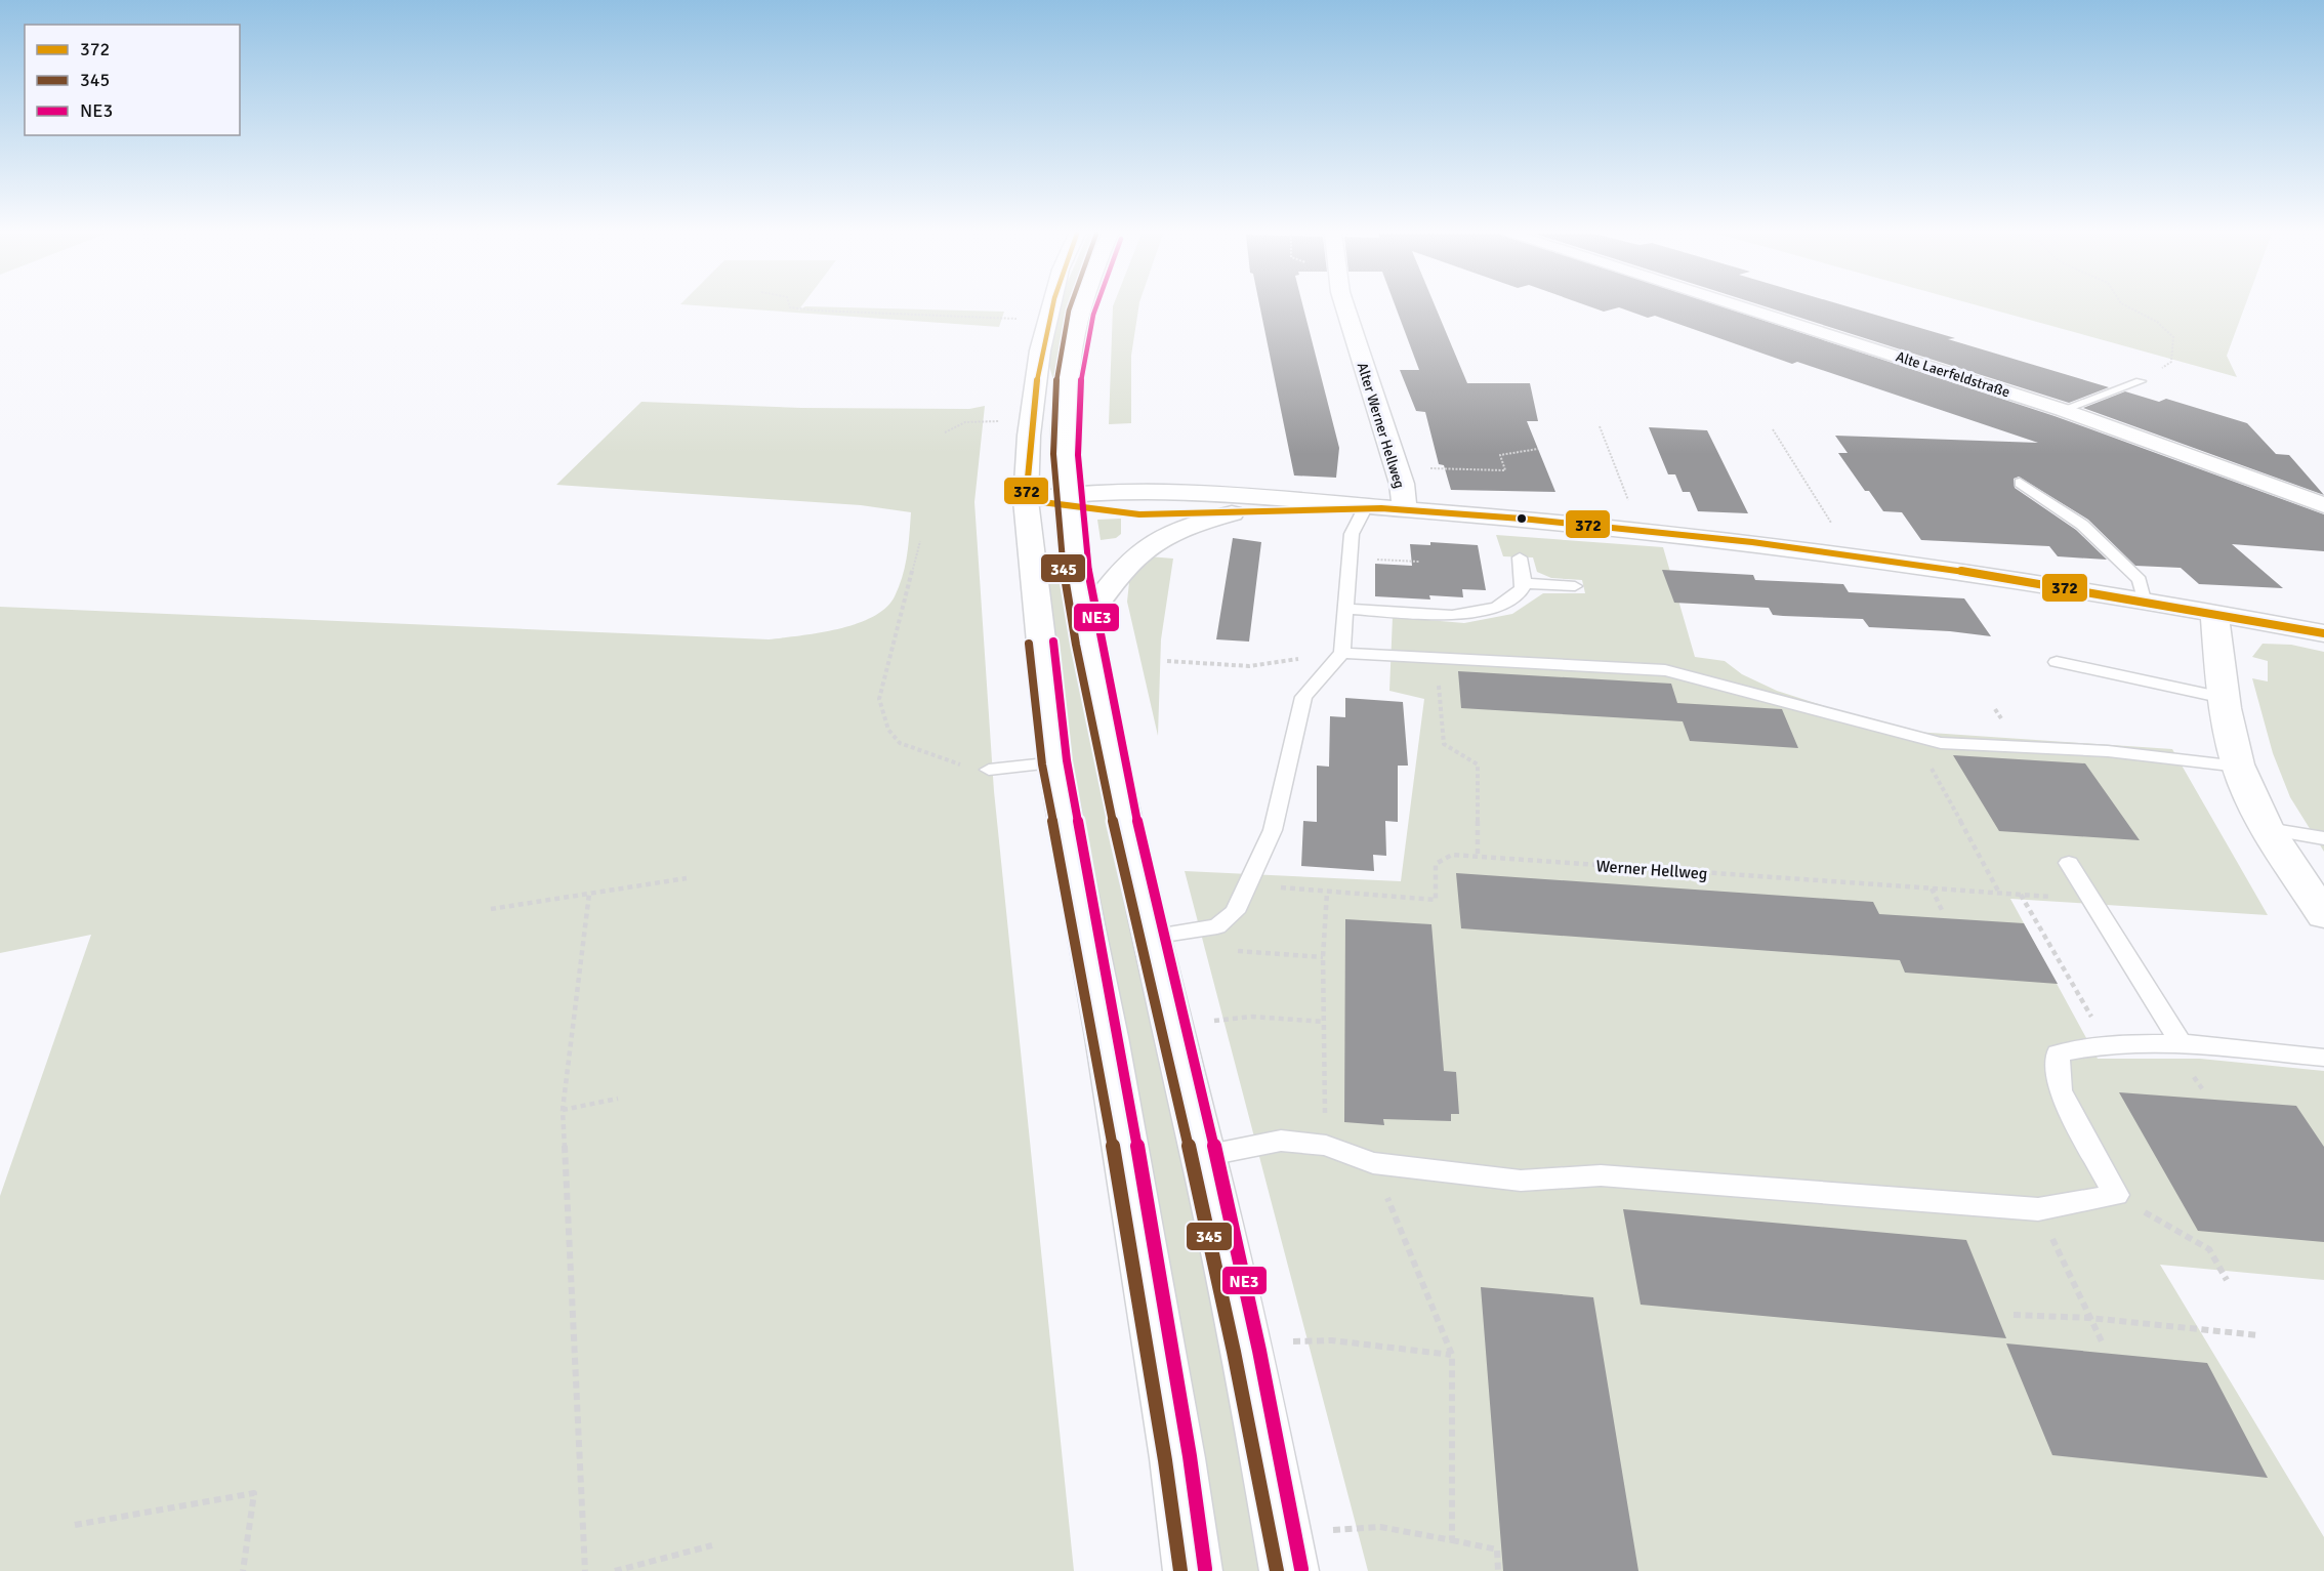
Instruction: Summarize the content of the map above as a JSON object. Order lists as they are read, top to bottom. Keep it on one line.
{"streets":{"street":["Alte Laerfeldstraße","Alter Werner Hellweg"],"path":["Werner Hellweg"]},"lines":["transit line 372","transit line 345","transit line NE3"],"legend":["372","345","NE3"]}
